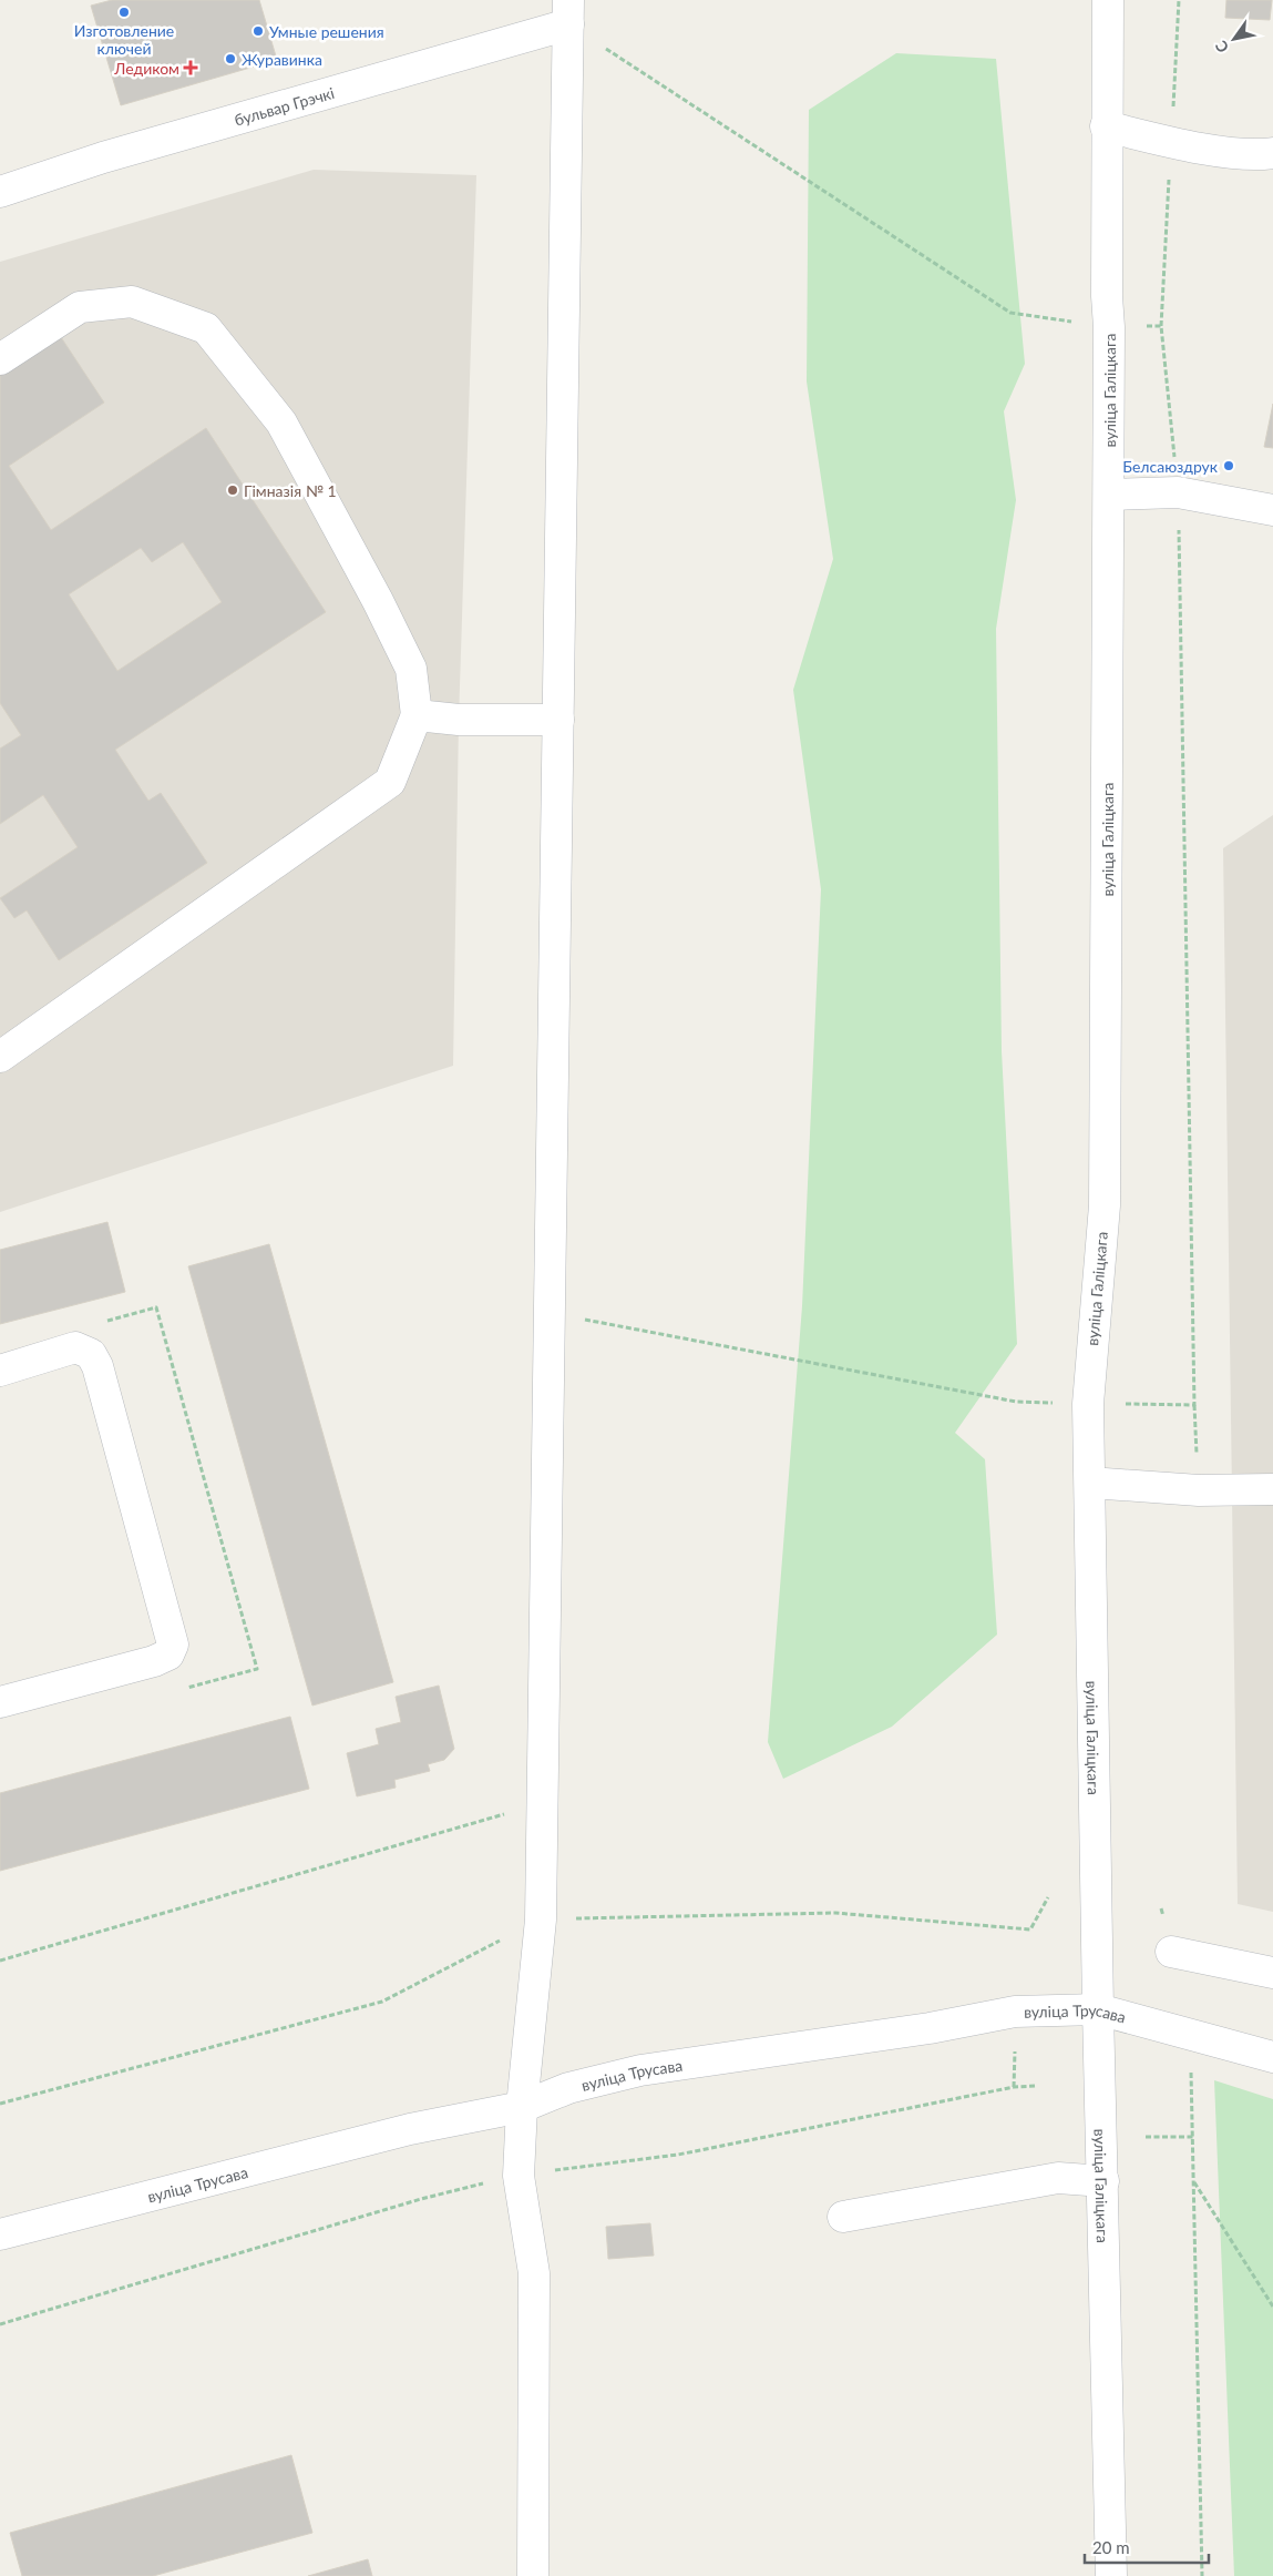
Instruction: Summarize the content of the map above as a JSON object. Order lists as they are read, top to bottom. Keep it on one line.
{"streets":{"street":["бульвар Грэчкі","вуліца Галіцкага","вуліца Трусава"]},"crossings":[["вуліца Галіцкага","вуліца Трусава"]],"places":{"other":["Изготовление ключей","Умные решения","Журавинка","Белсаюздрук","Гімназія № 1"],"health":["Ледиком"]},"scale_bar":"20 m","north":"bottom left"}
